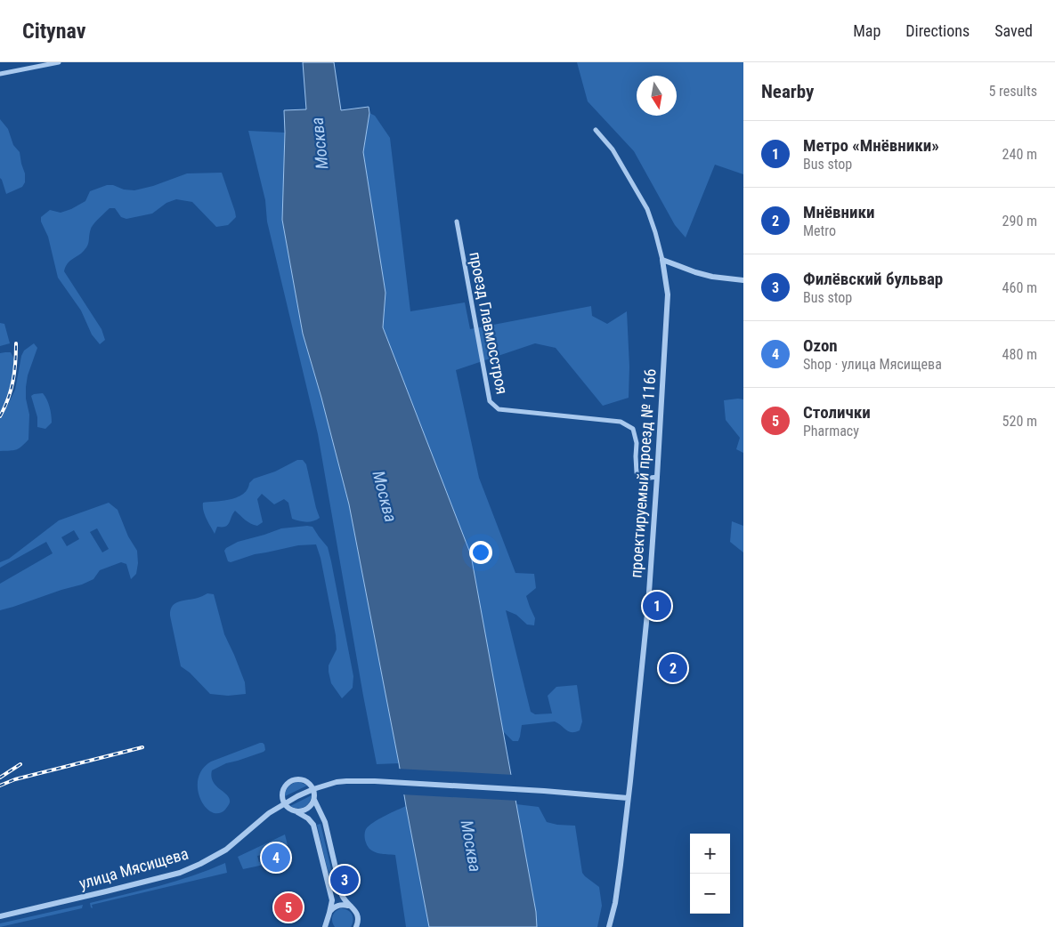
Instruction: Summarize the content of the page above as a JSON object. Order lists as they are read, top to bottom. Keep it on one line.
{"streets":{"street":["проезд Главмосстроя","проектируемый проезд № 1166","улица Мясищева"]},"crossings":[["проезд Главмосстроя","проектируемый проезд № 1166"],["проектируемый проезд № 1166","улица Мясищева"]],"water":["Москва"],"north":"bottom","page":{"header":"Citynav","nav":["Map","Directions","Saved"],"heading":["Nearby","5 results"],"list":[{"mark":"1","name":"Метро «Мнёвники»","note":"Bus stop","value":"240 m"},{"mark":"2","name":"Мнёвники","note":"Metro","value":"290 m"},{"mark":"3","name":"Филёвский бульвар","note":"Bus stop","value":"460 m"},{"mark":"4","name":"Ozon","note":"Shop · улица Мясищева","value":"480 m"},{"mark":"5","name":"Столички","note":"Pharmacy","value":"520 m"}],"pins":["1","2","4","3","5"],"map_buttons":["+","−"]}}
